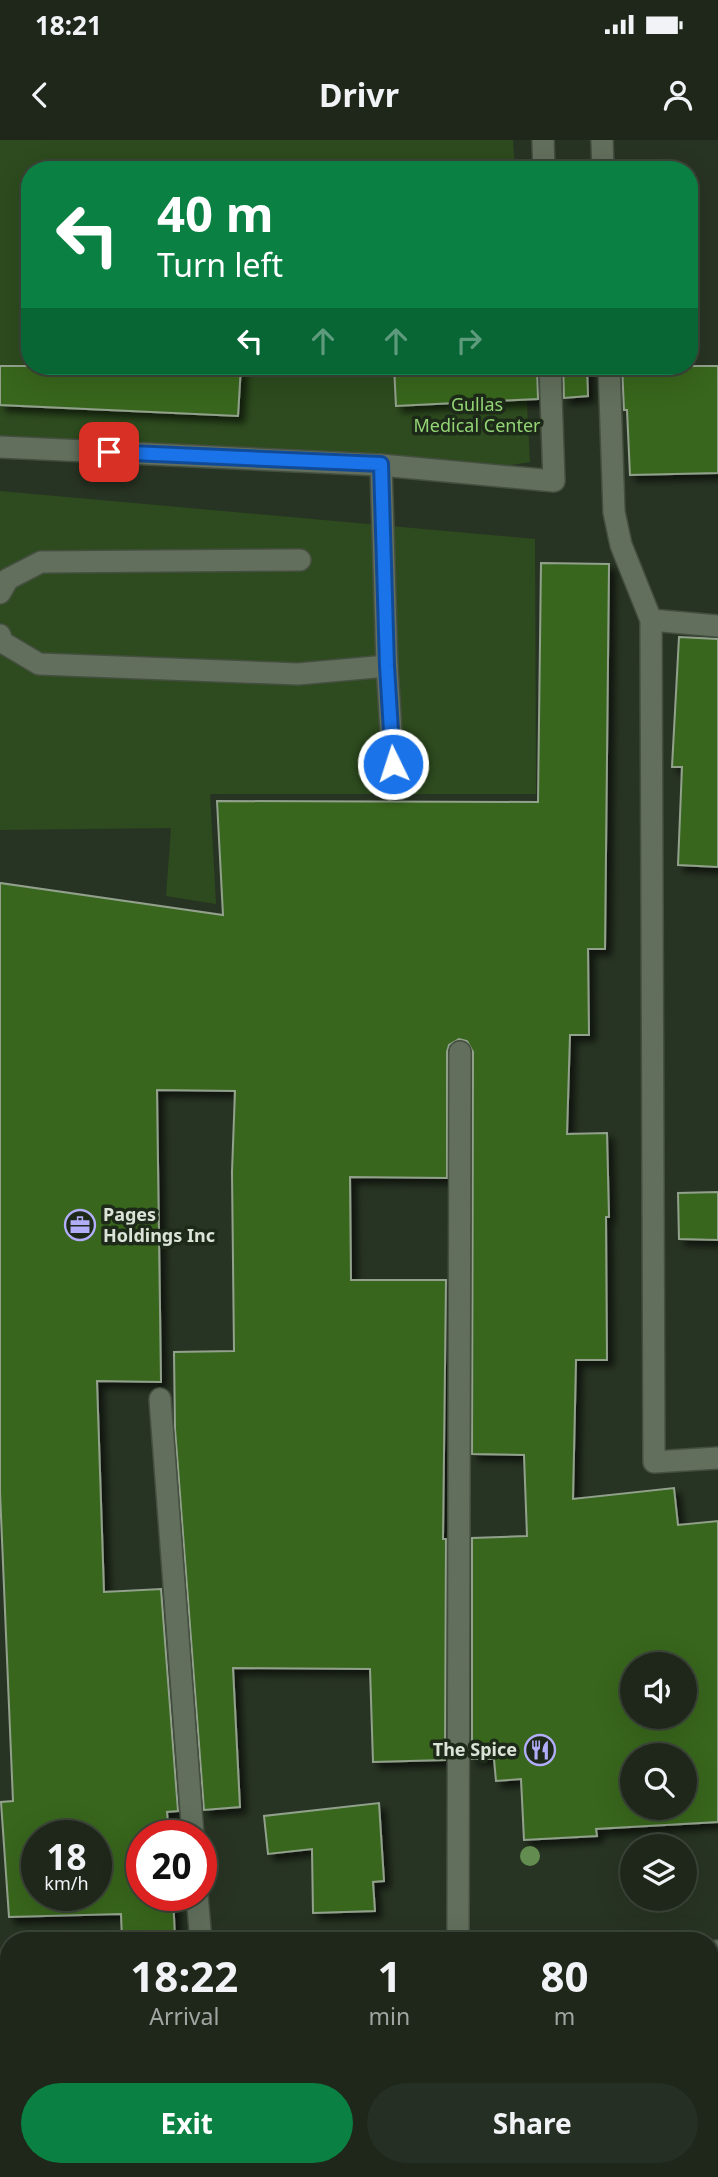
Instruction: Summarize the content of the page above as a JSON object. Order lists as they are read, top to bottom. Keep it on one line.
{"parks":["Gullas Medical Center"],"places":{"office":["Pages Holdings Inc"],"restaurant":["The Spice"]},"page":{"status":"18:21","header":"Drivr","turn":["40 m","Turn left"],"speed":"18 km/h","limit":"20","eta":["18:22","Arrival","1","min","80","m"],"buttons":["Exit","Share"]}}
